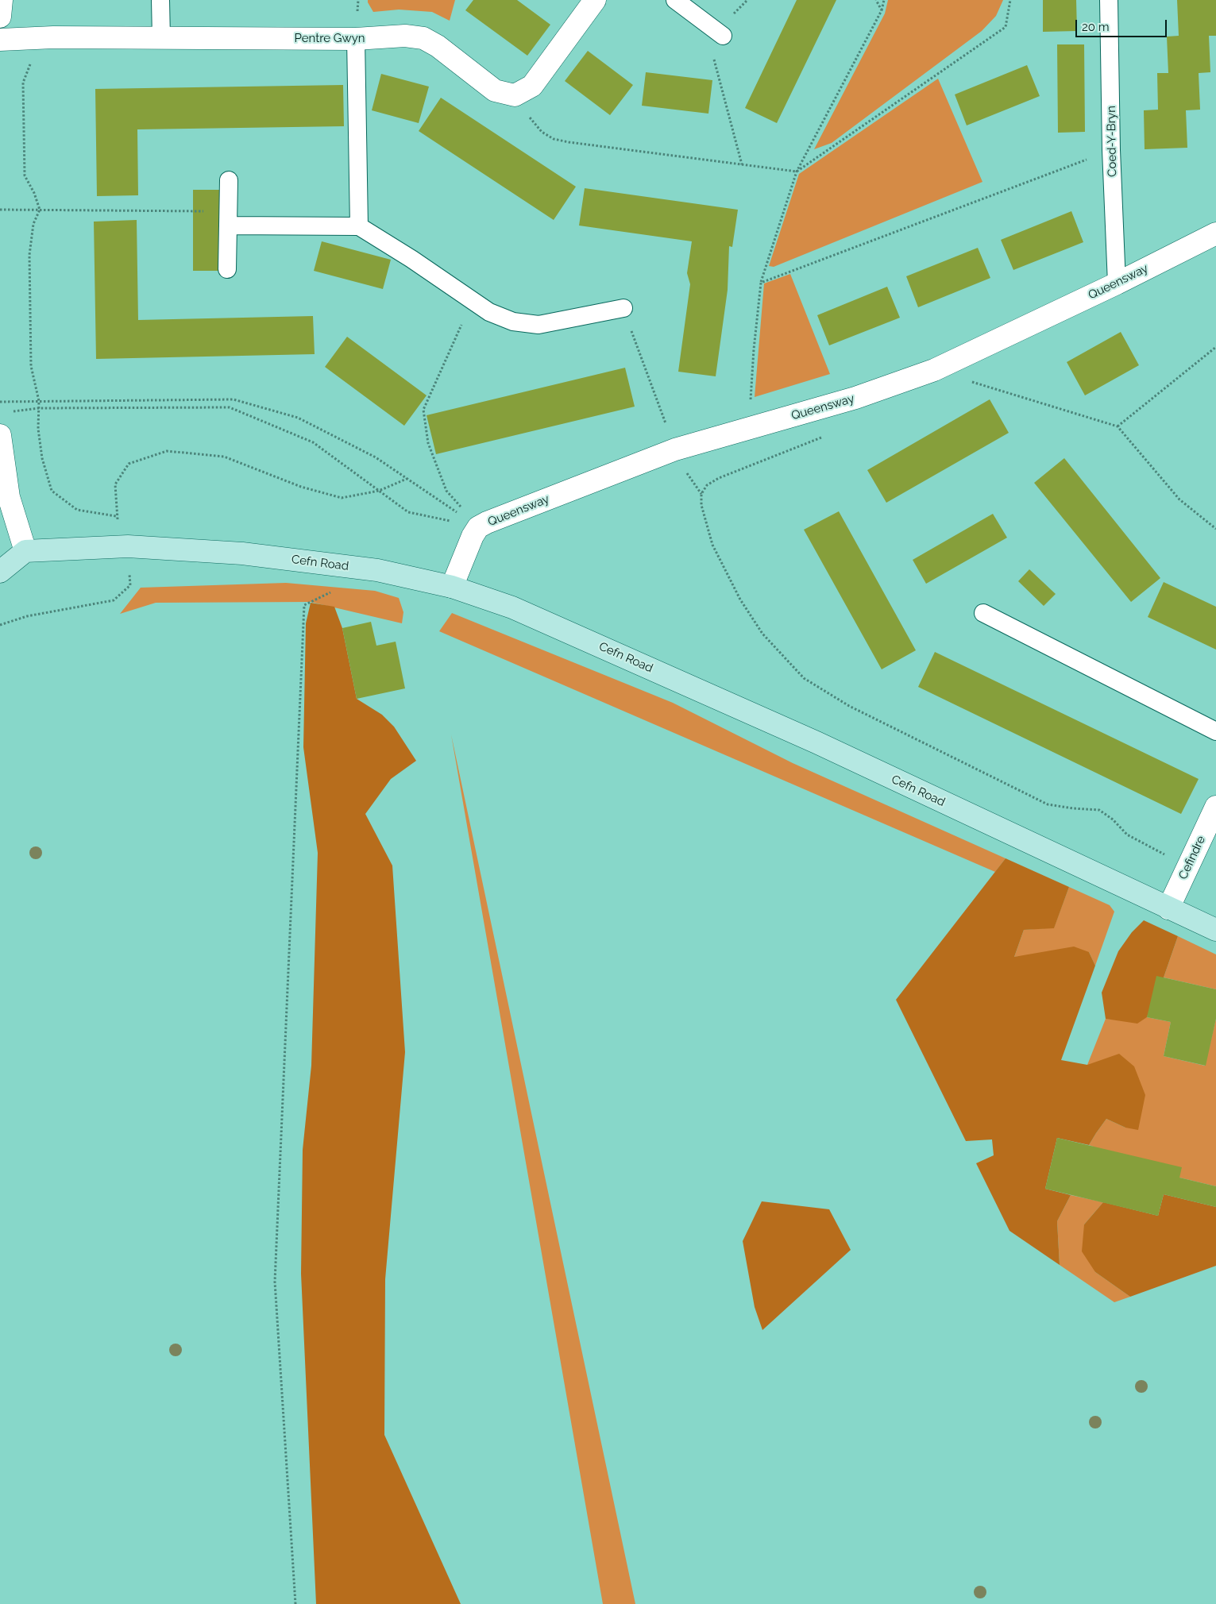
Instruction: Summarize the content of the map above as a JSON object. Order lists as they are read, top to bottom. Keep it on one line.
{"streets":{"street":["Pentre Gwyn","Queensway","Cefn Road","Cefindre"],"lane":["Coed-Y-Bryn"]},"crossings":[["Coed-Y-Bryn","Queensway"],["Queensway","Cefn Road"],["Cefn Road","Cefindre"]],"scale_bar":"20 m"}
